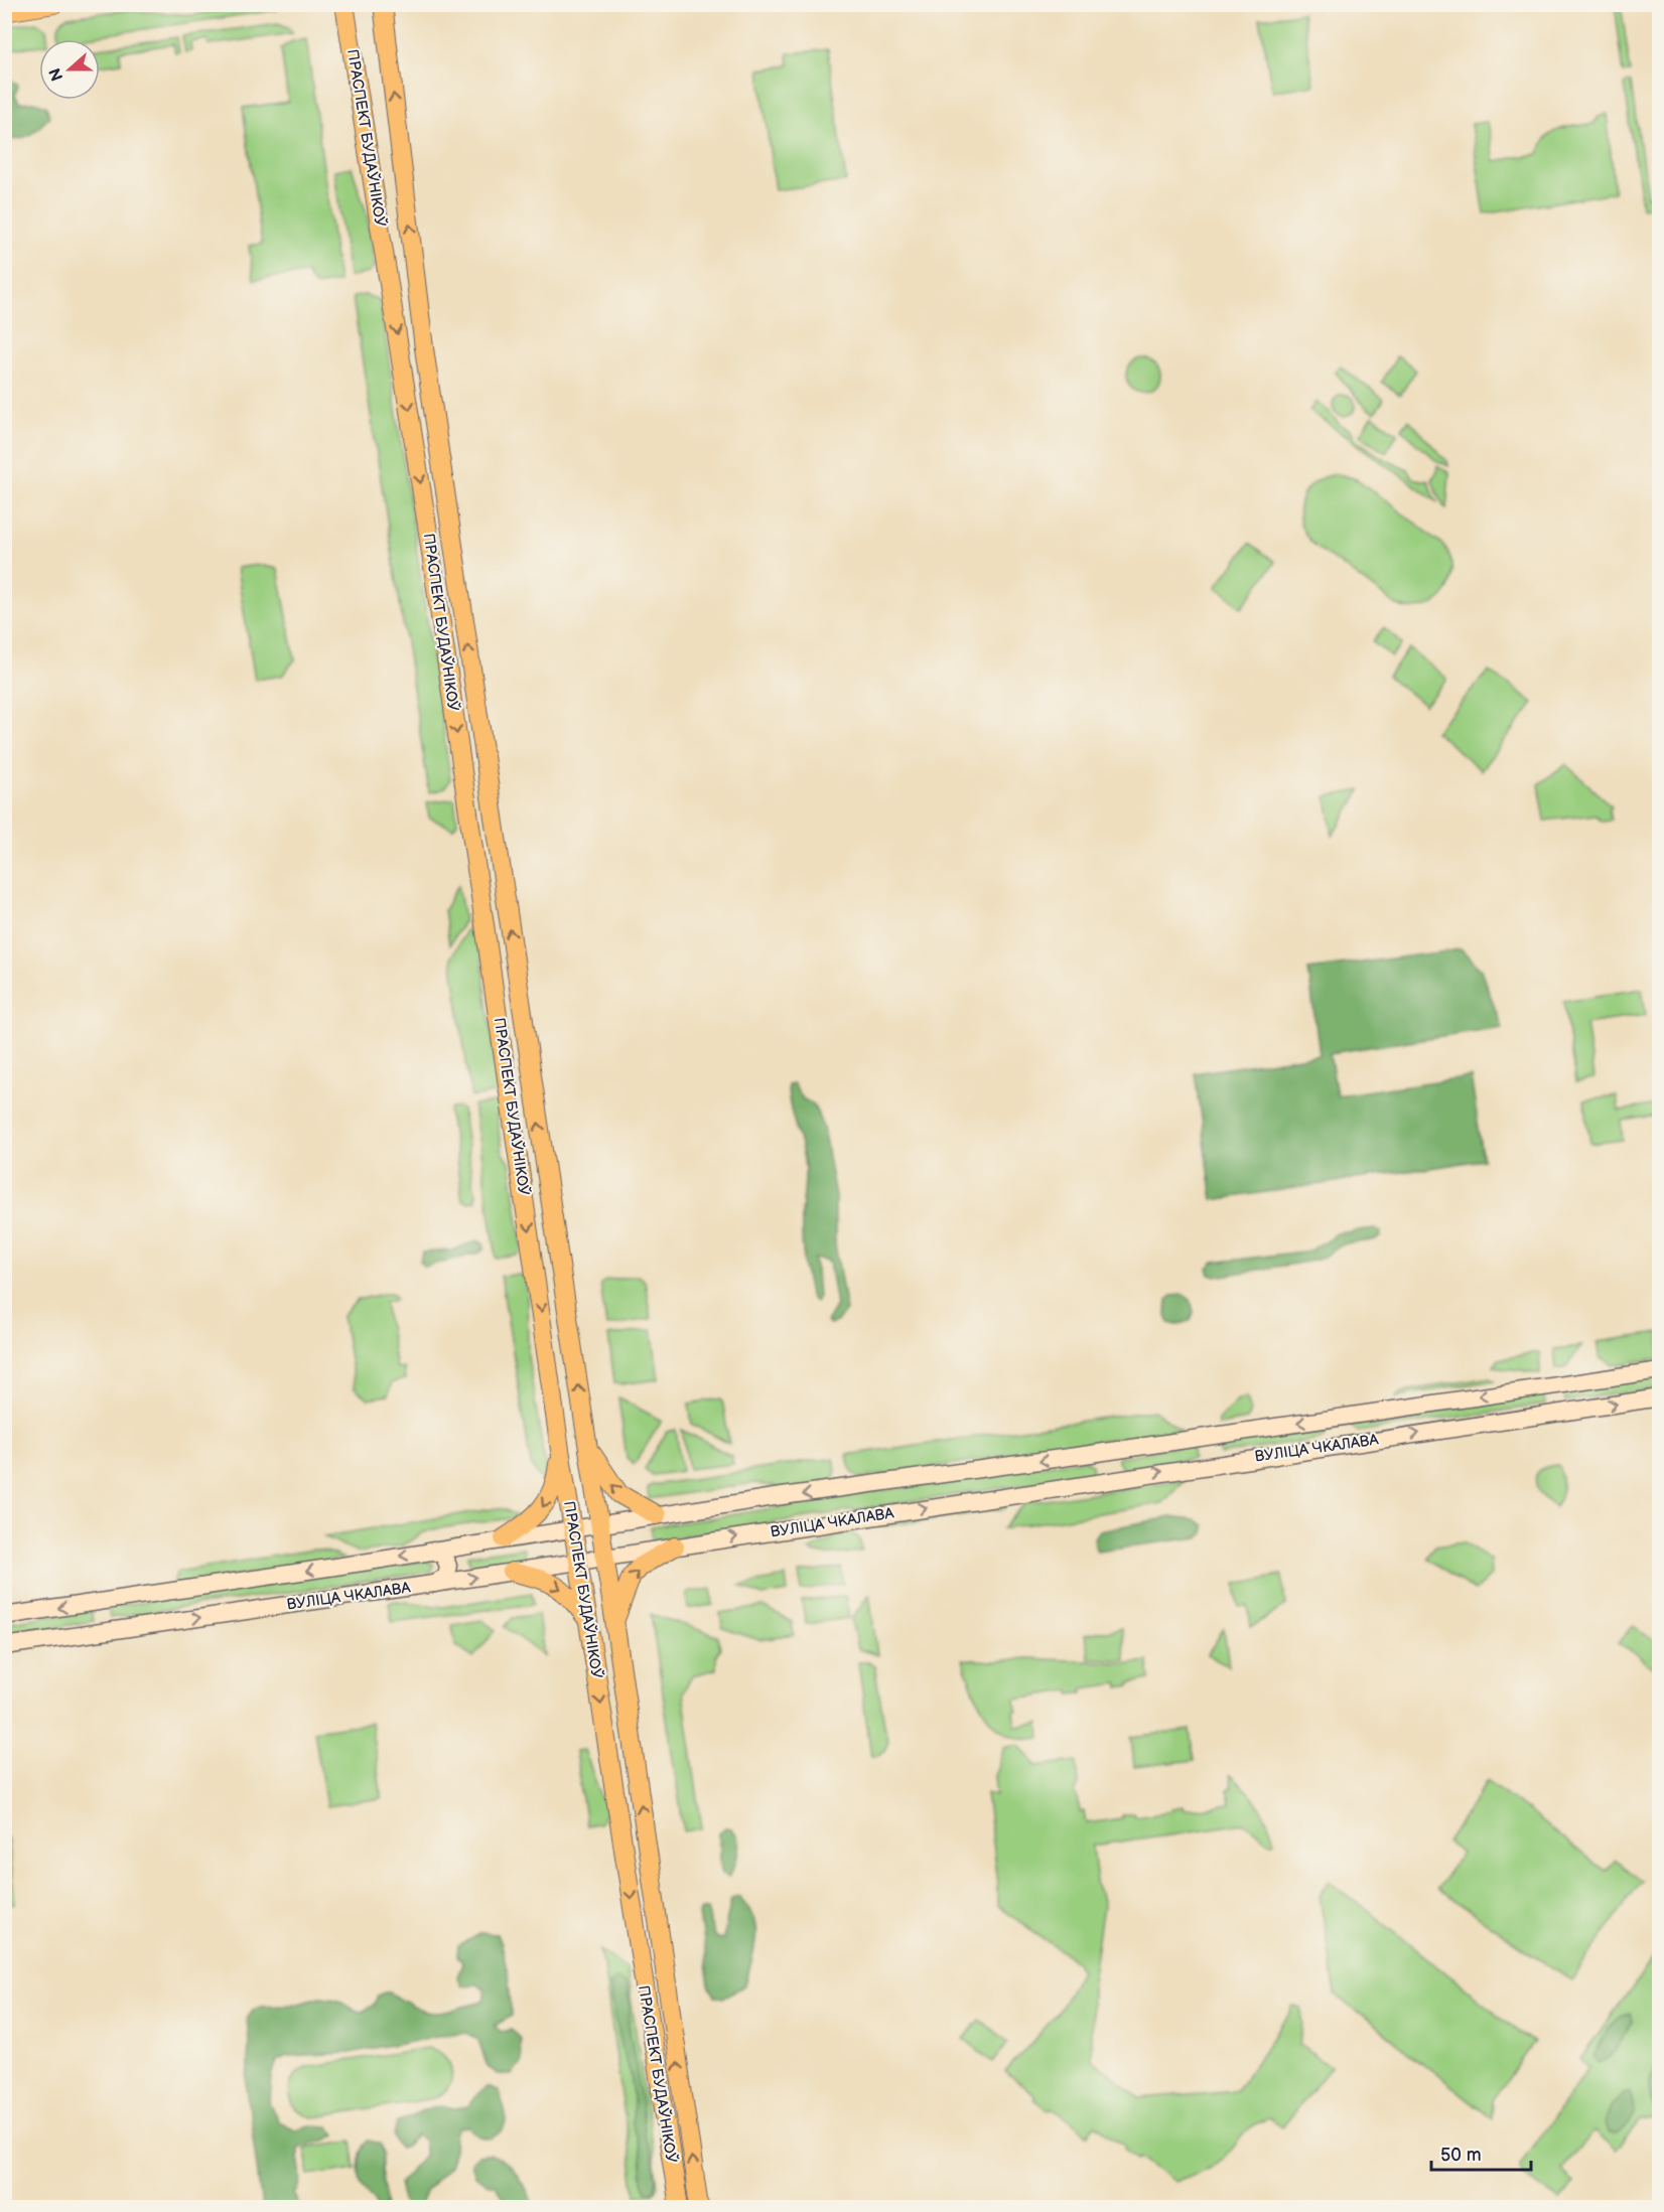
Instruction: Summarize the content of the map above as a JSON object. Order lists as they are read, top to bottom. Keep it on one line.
{"streets":{"main road":["ПРАСПЕКТ БУДАЎНІКОЎ","ВУЛІЦА ЧКАЛАВА"]},"crossings":[["ПРАСПЕКТ БУДАЎНІКОЎ","ВУЛІЦА ЧКАЛАВА"]],"scale_bar":"50 m","north":"left"}
